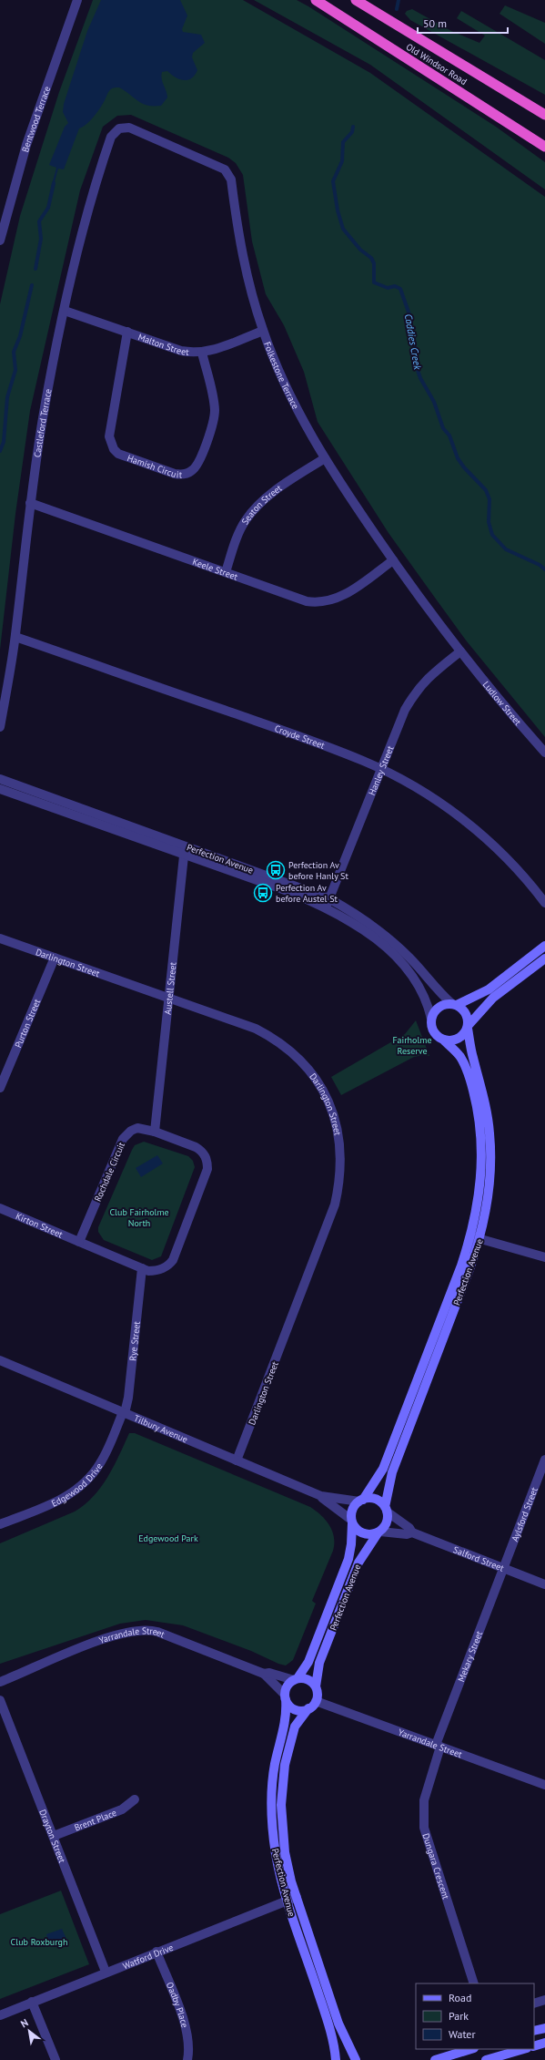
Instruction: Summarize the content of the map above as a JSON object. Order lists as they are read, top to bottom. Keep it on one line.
{"streets":{"highway":["Old Windsor Road"],"main road":["Perfection Avenue"],"street":["Bentwood Terrace","Malton Street","Folkestone Terrace","Castleford Terrace","Hamish Circuit","Seaton Street","Keele Street","Ludlow Street","Croyde Street","Hanley Street","Darlington Street","Austell Street","Purton Street","Rochdale Circuit","Kirton Street","Rye Street","Tilbury Avenue","Edgewood Drive","Aylsford Street","Salford Street","Yarrandale Street","Mekary Street","Brent Place","Drayton Street","Dungara Crescent","Watford Drive","Oadby Place"]},"crossings":[["Malton Street","Folkestone Terrace"],["Malton Street","Castleford Terrace"],["Malton Street","Hamish Circuit"],["Folkestone Terrace","Castleford Terrace"],["Folkestone Terrace","Seaton Street"],["Folkestone Terrace","Keele Street"],["Folkestone Terrace","Ludlow Street"],["Folkestone Terrace","Hanley Street"],["Castleford Terrace","Keele Street"],["Castleford Terrace","Croyde Street"],["Seaton Street","Keele Street"],["Ludlow Street","Hanley Street"],["Croyde Street","Hanley Street"],["Hanley Street","Perfection Avenue"],["Perfection Avenue","Austell Street"],["Perfection Avenue","Tilbury Avenue"],["Perfection Avenue","Salford Street"],["Perfection Avenue","Yarrandale Street"],["Perfection Avenue","Watford Drive"],["Darlington Street","Austell Street"],["Darlington Street","Purton Street"],["Darlington Street","Tilbury Avenue"],["Austell Street","Rochdale Circuit"],["Rochdale Circuit","Kirton Street"],["Rochdale Circuit","Rye Street"],["Rye Street","Tilbury Avenue"],["Rye Street","Edgewood Drive"],["Tilbury Avenue","Edgewood Drive"],["Tilbury Avenue","Salford Street"],["Aylsford Street","Salford Street"],["Aylsford Street","Mekary Street"],["Salford Street","Mekary Street"],["Yarrandale Street","Mekary Street"],["Yarrandale Street","Dungara Crescent"],["Mekary Street","Dungara Crescent"],["Brent Place","Drayton Street"],["Drayton Street","Watford Drive"],["Watford Drive","Oadby Place"]],"water":["Caddies Creek"],"parks":["Fairholme Reserve","Club Fairholme North","Edgewood Park","Club Roxburgh"],"places":{"bus stop":["Perfection Av before Hanly St","Perfection Av before Austel St"]},"legend":["Road","Park","Water"],"scale_bar":"50 m","north":"top left"}
